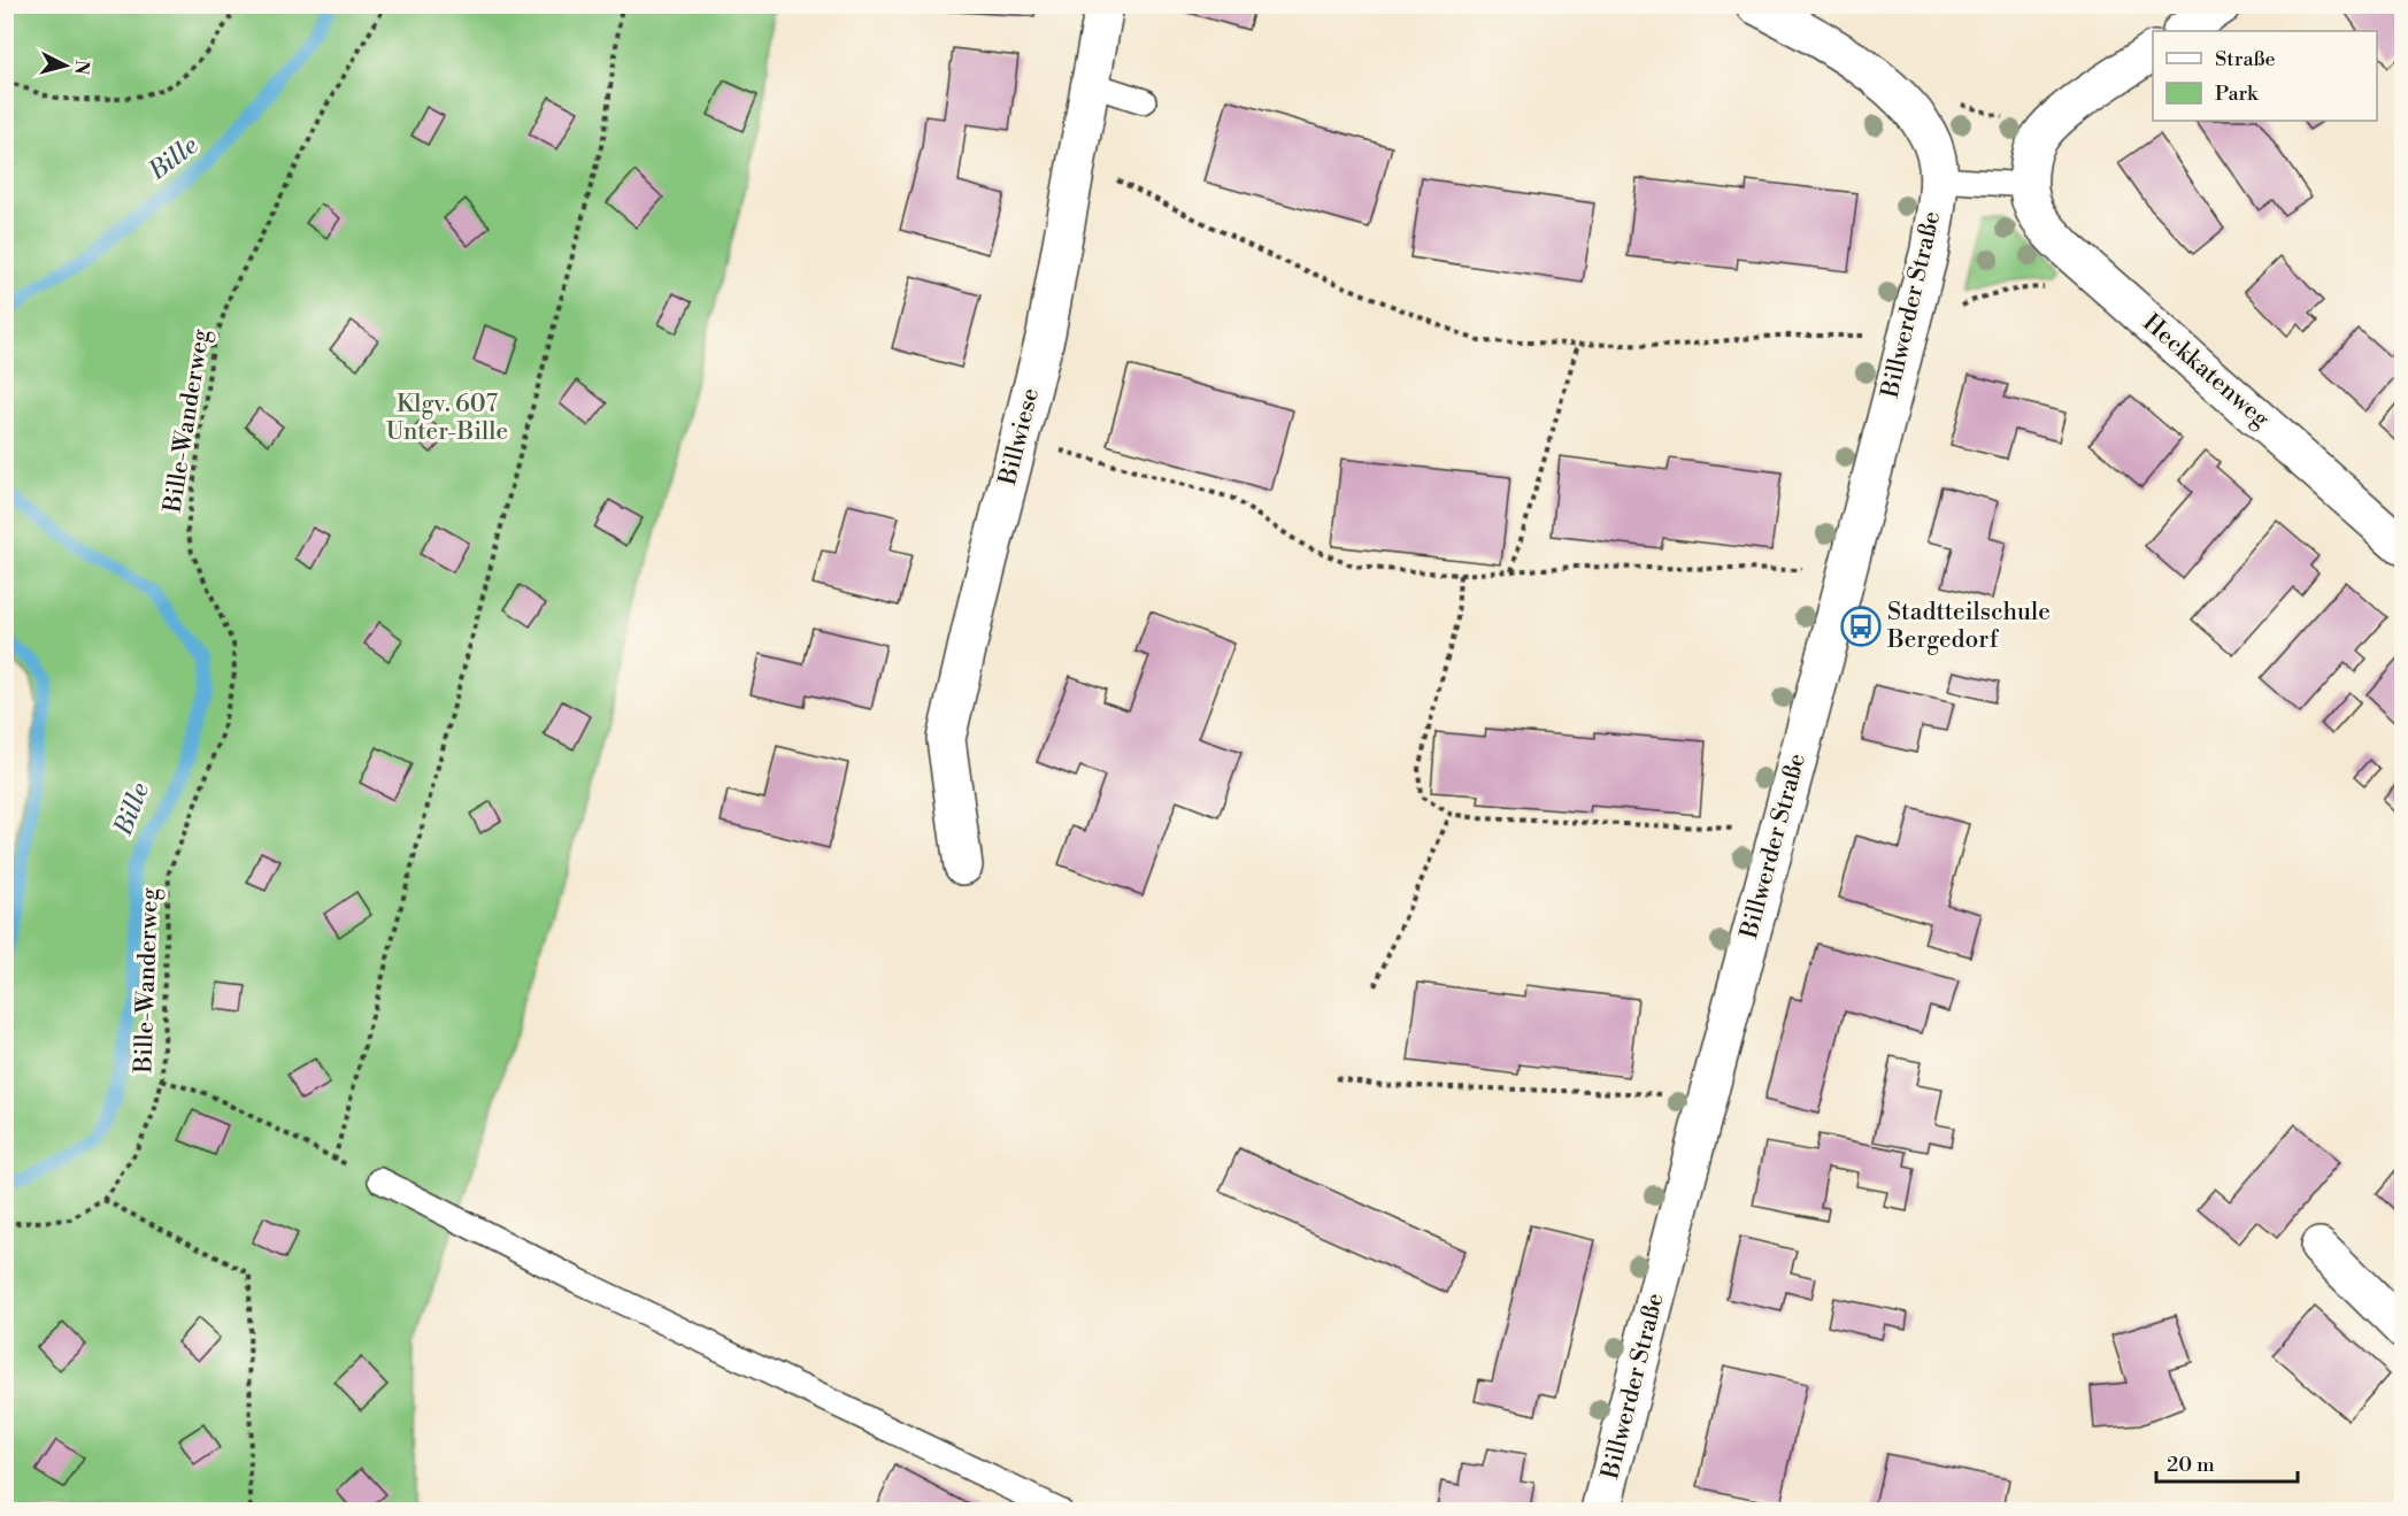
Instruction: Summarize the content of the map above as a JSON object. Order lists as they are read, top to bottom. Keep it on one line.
{"streets":{"street":["Billwerder Straße","Heckkatenweg","Billwiese"],"path":["Bille-Wanderweg"]},"water":["Bille"],"parks":["Klgv. 607 Unter-Bille"],"places":{"bus stop":["Stadtteilschule Bergedorf"]},"legend":["Straße","Park"],"scale_bar":"20 m","north":"right"}
